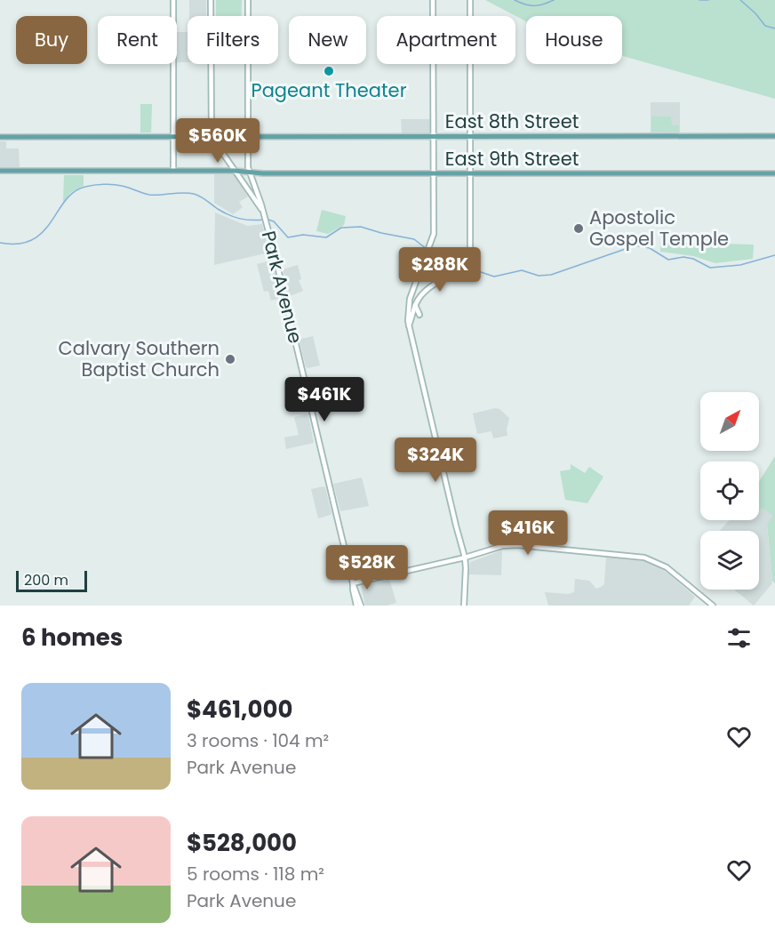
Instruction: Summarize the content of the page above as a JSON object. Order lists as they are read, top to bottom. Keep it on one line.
{"streets":{"main road":["East 8th Street","East 9th Street"],"street":["Park Avenue"]},"crossings":[["East 8th Street","Park Avenue"],["East 9th Street","Park Avenue"]],"places":["Pageant Theater","Apostolic Gospel Temple","Calvary Southern Baptist Church"],"scale_bar":"200 m","north":"top right","page":{"chip":["Buy","Rent","Filters","New","Apartment","House"],"price":["$560K","$288K","$461K","$324K","$416K","$528K"],"scale":"200 m","heading":"6 homes","list":[{"name":"$461,000","note":"3 rooms · 104 m² · Park Avenue"},{"name":"$528,000","note":"5 rooms · 118 m² · Park Avenue"}]}}
